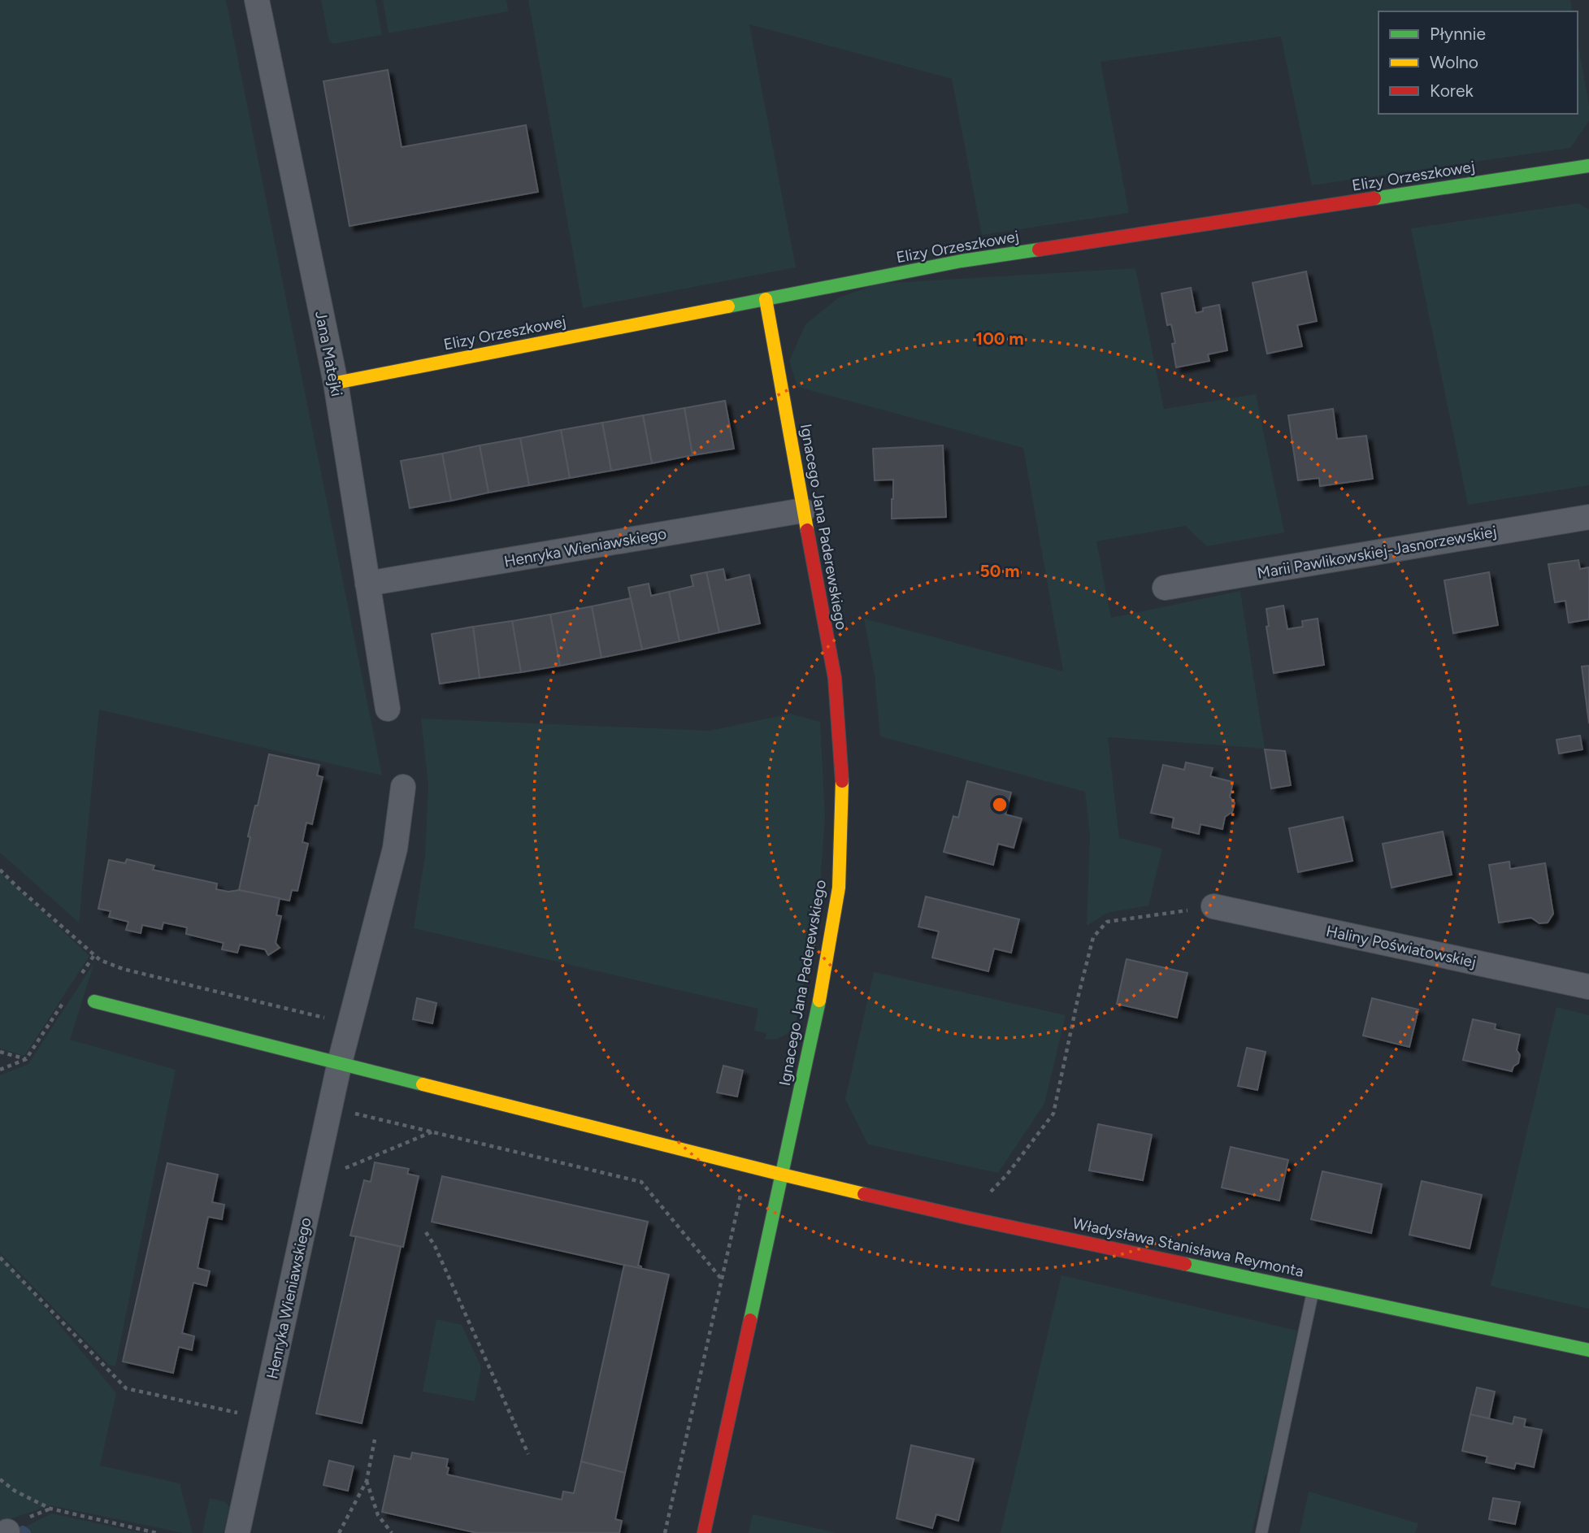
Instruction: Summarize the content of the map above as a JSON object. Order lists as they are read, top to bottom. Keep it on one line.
{"streets":{"street":["Elizy Orzeszkowej","Jana Matejki","Ignacego Jana Paderewskiego","Henryka Wieniawskiego","Marii Pawlikowskiej-Jasnorzewskiej","Haliny Poświatowskiej","Władysława Stanisława Reymonta"]},"crossings":[["Elizy Orzeszkowej","Jana Matejki"],["Elizy Orzeszkowej","Ignacego Jana Paderewskiego"],["Jana Matejki","Henryka Wieniawskiego"],["Ignacego Jana Paderewskiego","Henryka Wieniawskiego"],["Ignacego Jana Paderewskiego","Władysława Stanisława Reymonta"]],"legend":["Płynnie","Wolno","Korek"],"rings":["100 m","50 m"]}
